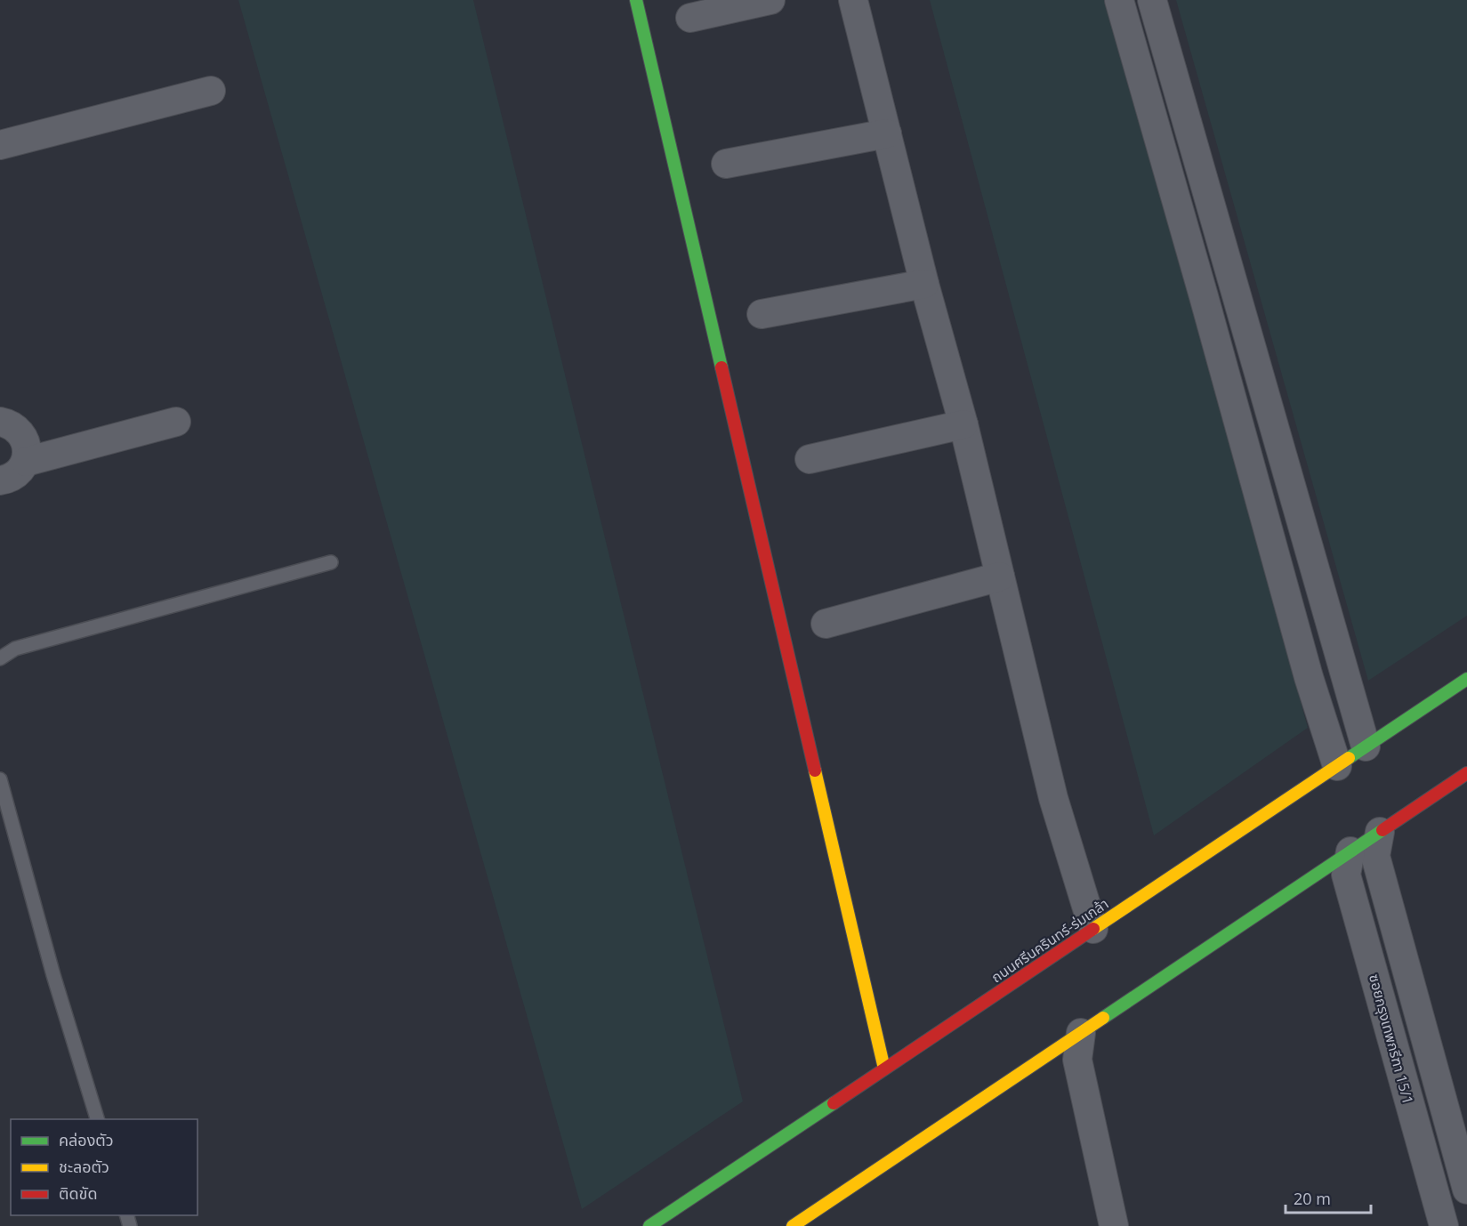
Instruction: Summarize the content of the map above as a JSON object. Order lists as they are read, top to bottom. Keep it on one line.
{"streets":{"main road":["ถนนศรีนครินทร์-ร่มเกล้า"],"street":["ซอยกรุงเทพกรีฑา 15/1"]},"legend":["คล่องตัว","ชะลอตัว","ติดขัด"],"scale_bar":"20 m"}
